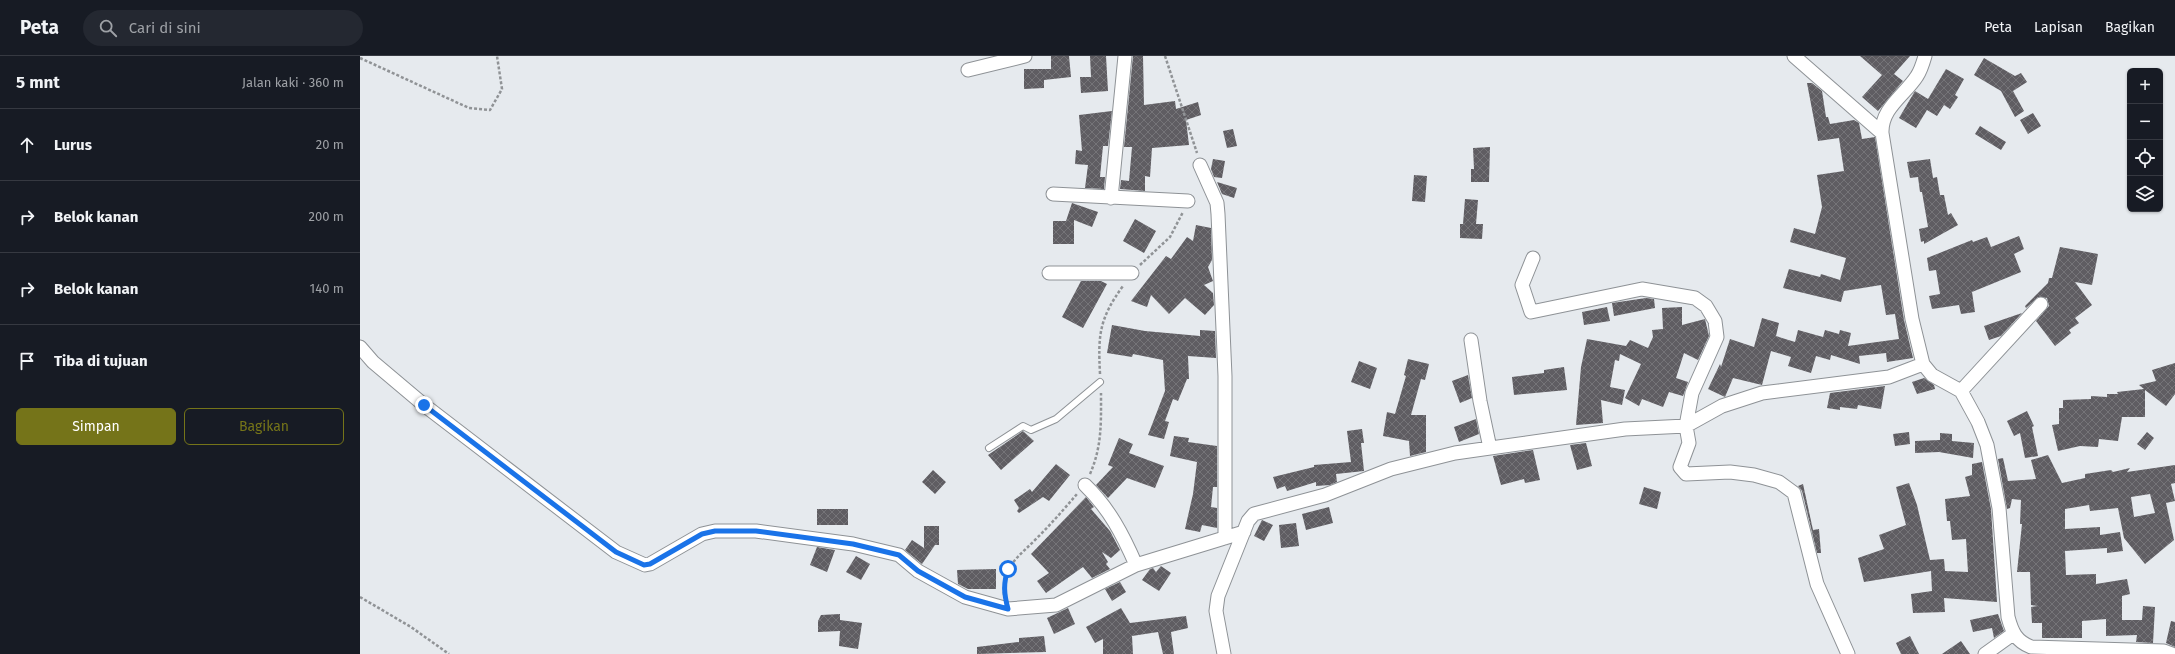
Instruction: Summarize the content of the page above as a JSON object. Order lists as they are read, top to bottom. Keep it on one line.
{"page":{"header":"Peta","search":"Cari di sini","nav":["Peta","Lapisan","Bagikan"],"heading":["5 mnt","Jalan kaki · 360 m"],"map_buttons":["+","−"],"list":[["Lurus","20 m"],["Belok kanan","200 m"],["Belok kanan","140 m"],"Tiba di tujuan"],"buttons":["Simpan","Bagikan"]}}
